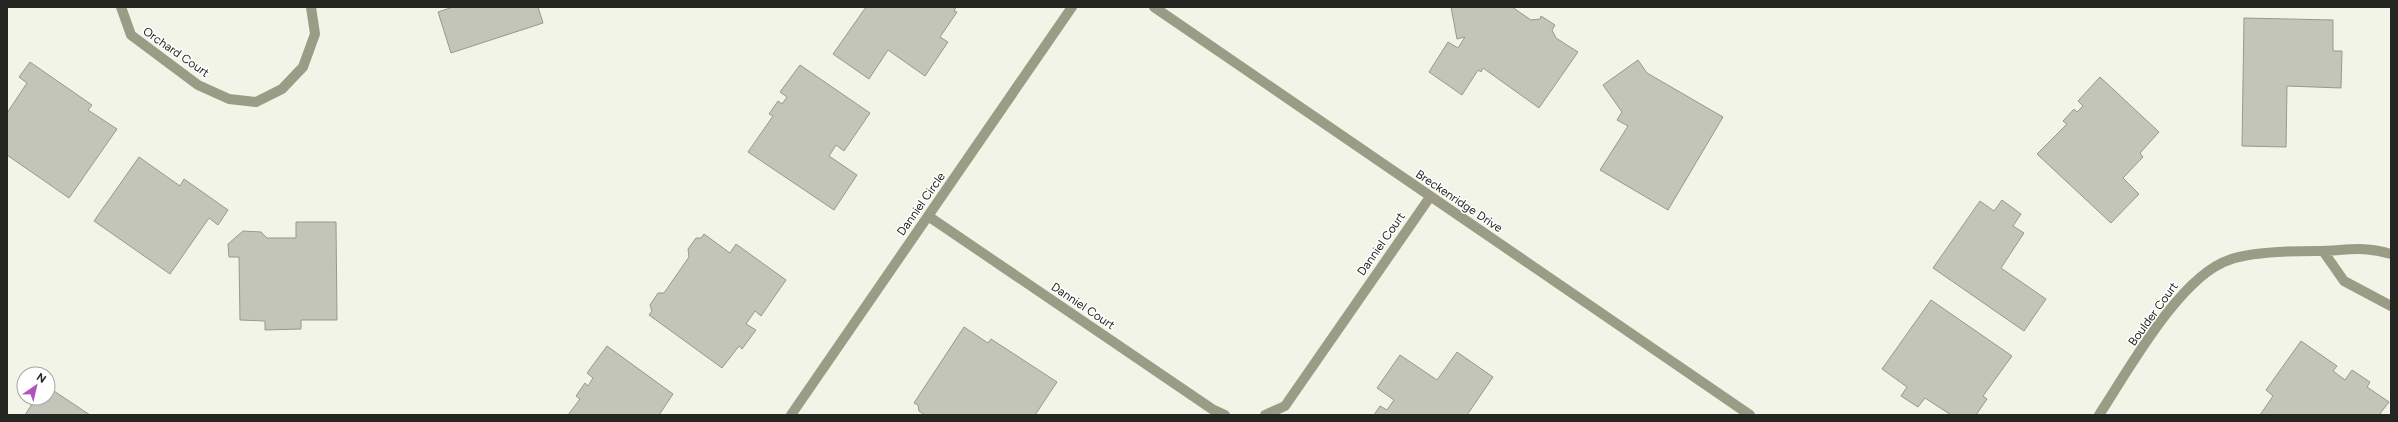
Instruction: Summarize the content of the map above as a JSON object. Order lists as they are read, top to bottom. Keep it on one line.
{"streets":{"street":["Orchard Court","Breckenridge Drive","Danniel Circle","Danniel Court","Boulder Court"]},"crossings":[["Breckenridge Drive","Danniel Court"],["Danniel Circle","Danniel Court"]],"north":"top right"}
